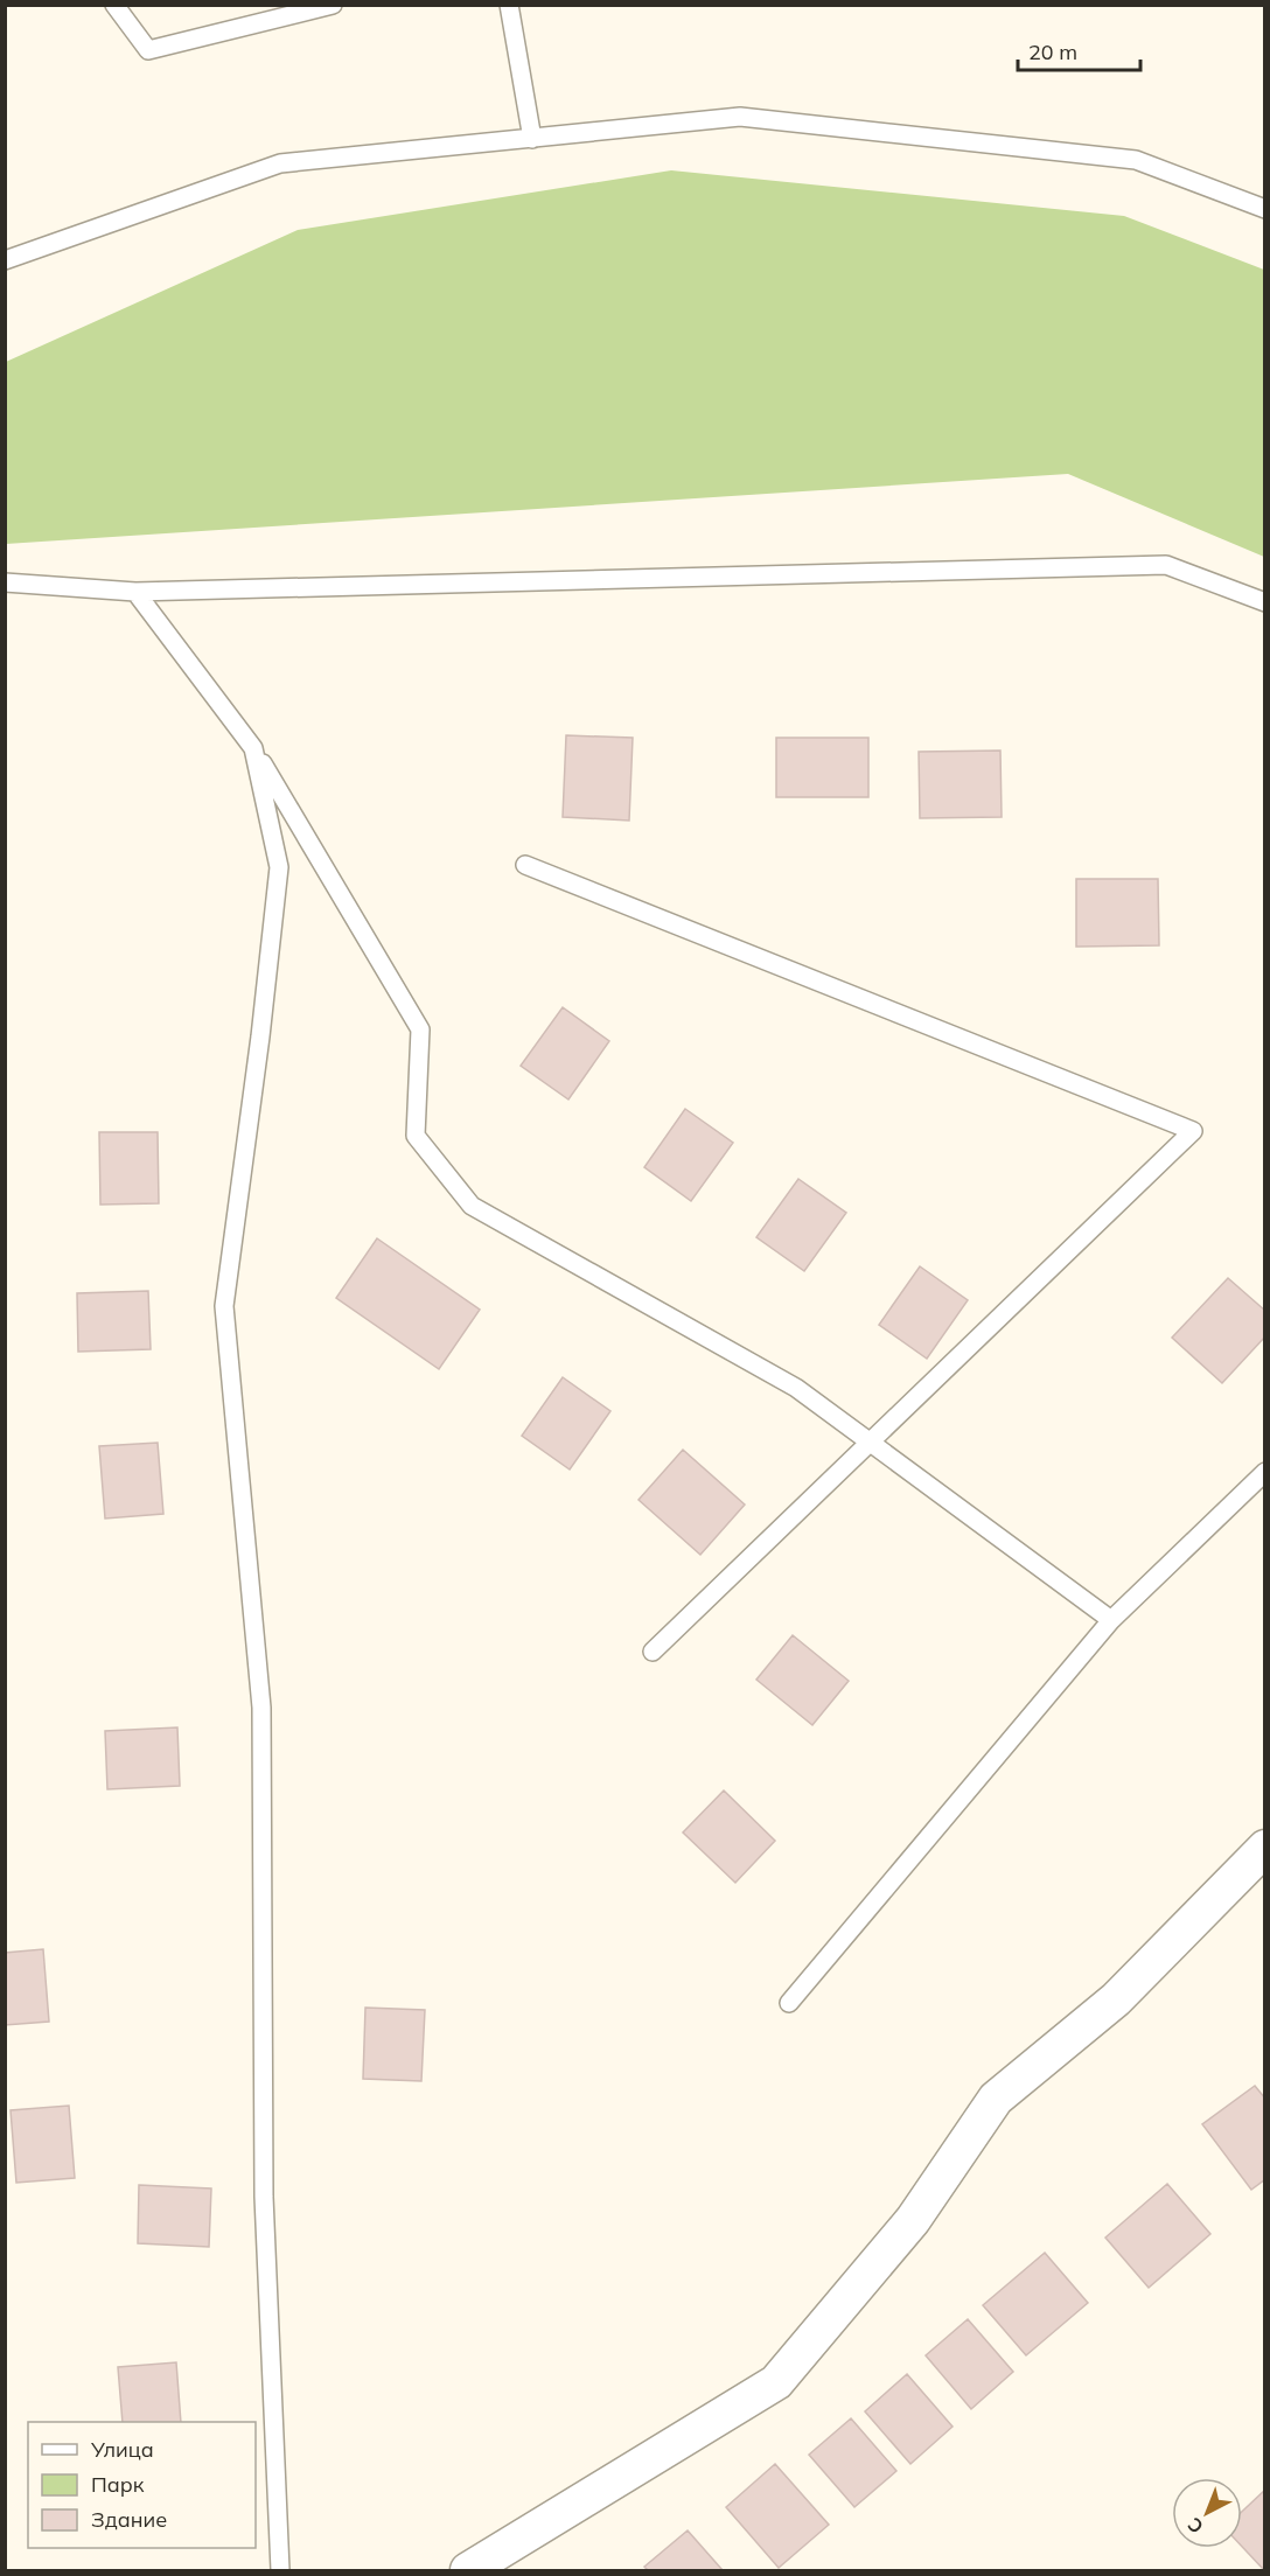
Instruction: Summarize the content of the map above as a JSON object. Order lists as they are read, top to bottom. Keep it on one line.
{"legend":["Улица","Парк","Здание"],"scale_bar":"20 m","north":"bottom left"}
